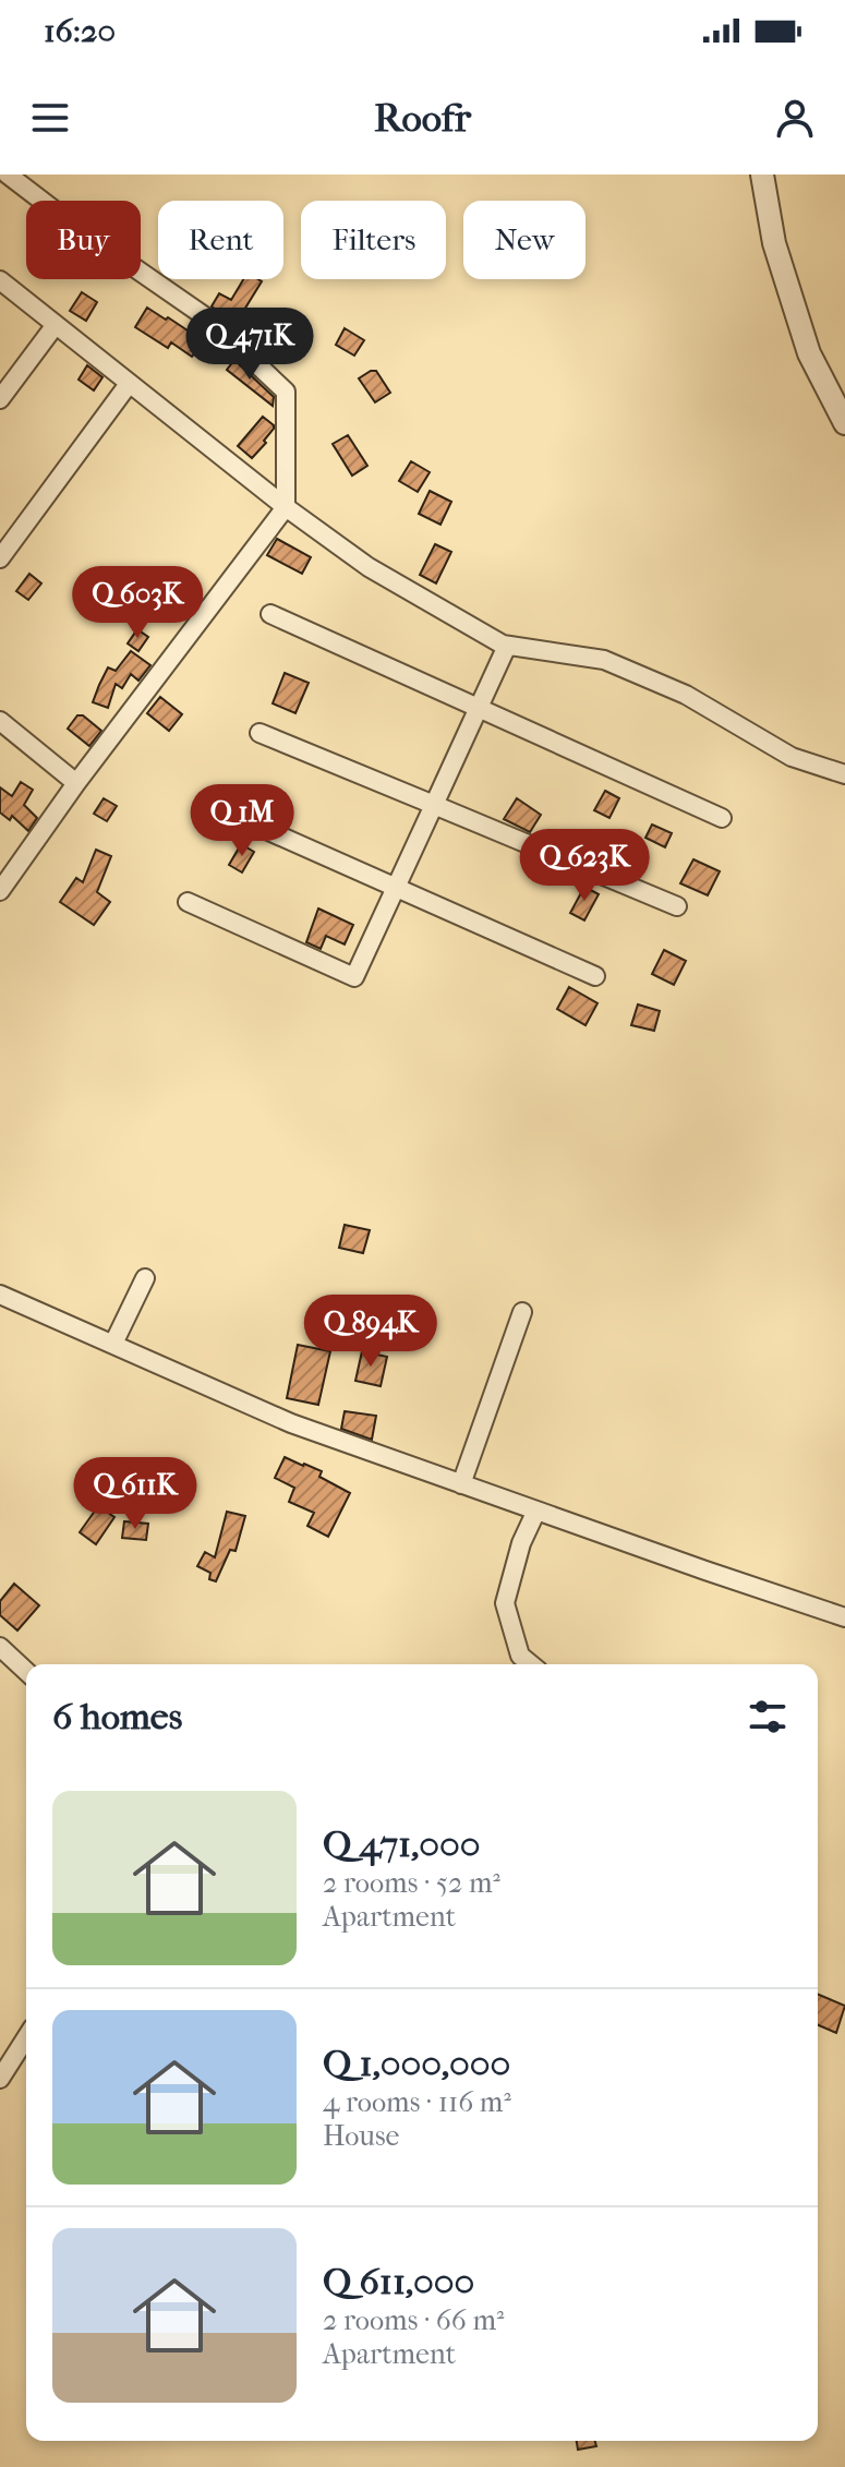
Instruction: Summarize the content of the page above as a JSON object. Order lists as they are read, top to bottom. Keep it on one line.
{"page":{"status":"16:20","header":"Roofr","chip":["Buy","Rent","Filters","New"],"price":["Q 471K","Q 603K","Q 1M","Q 623K","Q 894K","Q 611K"],"heading":"6 homes","list":[{"name":"Q 471,000","note":"2 rooms · 52 m² · Apartment"},{"name":"Q 1,000,000","note":"4 rooms · 116 m² · House"},{"name":"Q 611,000","note":"2 rooms · 66 m² · Apartment"}]}}
